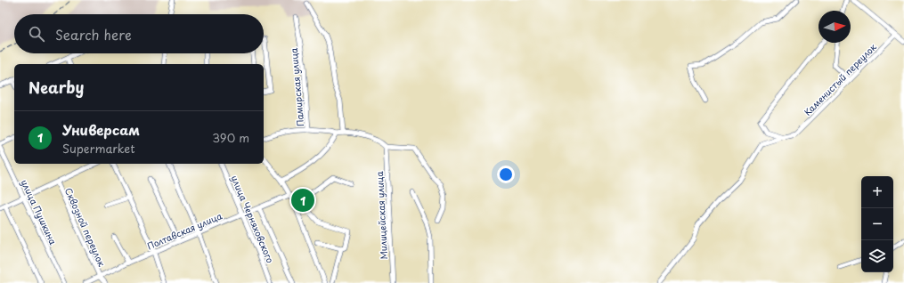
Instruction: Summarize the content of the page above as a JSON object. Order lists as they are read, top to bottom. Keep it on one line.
{"streets":{"street":["Каменистый переулок","Памирская улица","улица Пушкина","Милицейская улица","улица Черняховского","Сквозной переулок","Полтавская улица"]},"crossings":[["улица Черняховского","Полтавская улица"],["Сквозной переулок","Полтавская улица"]],"north":"right","page":{"search":"Search here","heading":"Nearby","list":[{"mark":"1","name":"Универсам","note":"Supermarket","value":"390 m"}],"map_buttons":["+","−"],"pins":"1"}}
